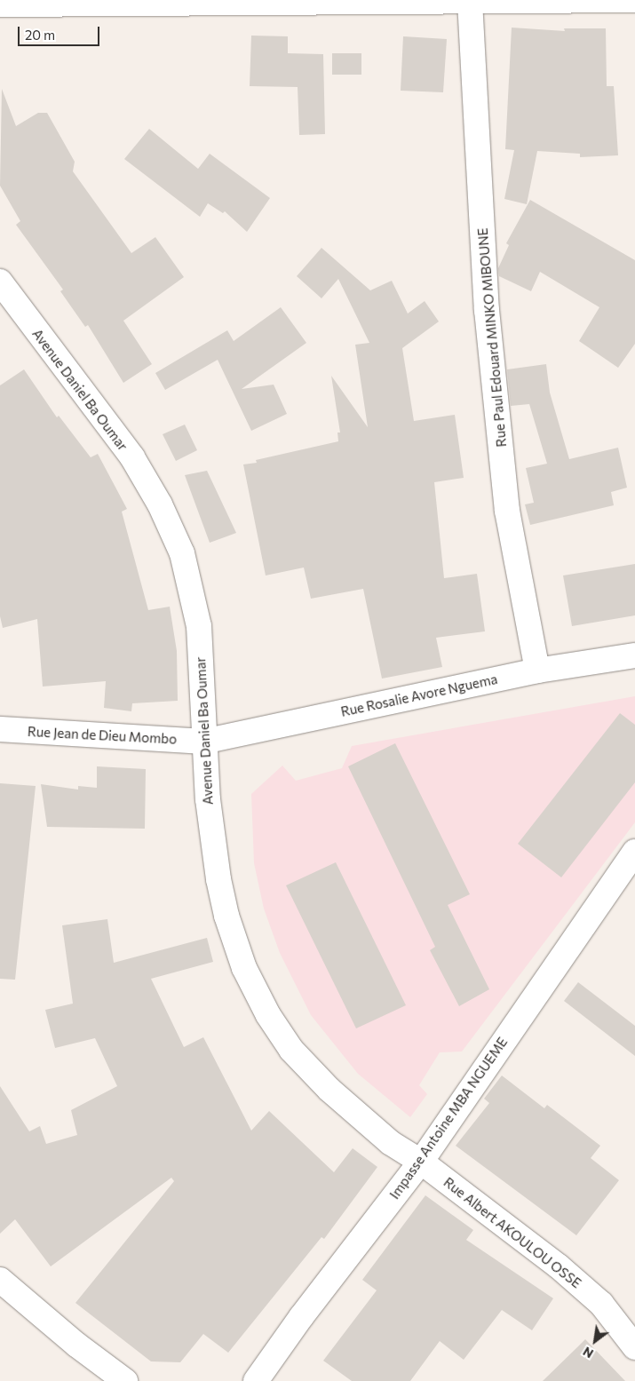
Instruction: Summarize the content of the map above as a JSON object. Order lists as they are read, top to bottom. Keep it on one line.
{"streets":{"street":["Rue Paul Edouard MINKO MIBOUNE","Avenue Daniel Ba Oumar","Rue Rosalie Avore Nguema","Rue Jean de Dieu Mombo","Impasse Antoine MBA NGUEME","Rue Albert AKOULOU OSSE"]},"crossings":[["Rue Paul Edouard MINKO MIBOUNE","Rue Rosalie Avore Nguema"],["Avenue Daniel Ba Oumar","Rue Rosalie Avore Nguema"],["Avenue Daniel Ba Oumar","Rue Jean de Dieu Mombo"],["Avenue Daniel Ba Oumar","Impasse Antoine MBA NGUEME"],["Avenue Daniel Ba Oumar","Rue Albert AKOULOU OSSE"],["Rue Rosalie Avore Nguema","Rue Jean de Dieu Mombo"],["Impasse Antoine MBA NGUEME","Rue Albert AKOULOU OSSE"]],"scale_bar":"20 m","north":"bottom left"}
